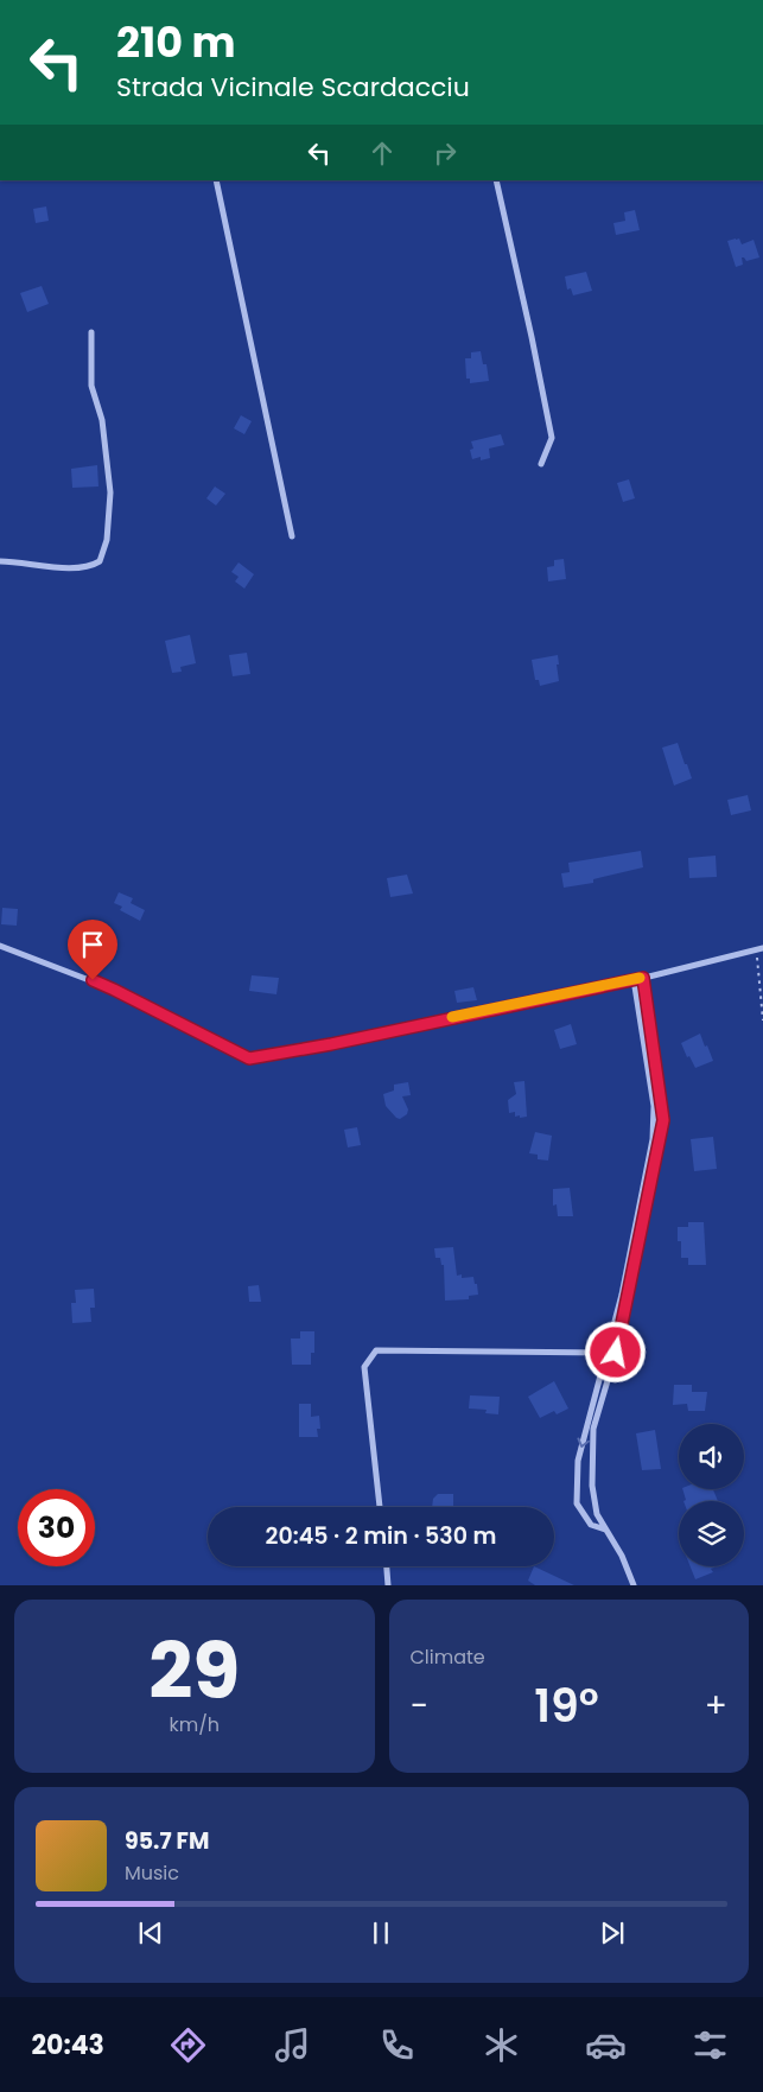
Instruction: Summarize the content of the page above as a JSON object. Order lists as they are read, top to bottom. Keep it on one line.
{"page":{"turn":["210 m","Strada Vicinale Scardacciu"],"limit":"30","trip":"20:45 · 2 min · 530 m","tile":[["29","km/h"],"Climate"],"heat":["−","19°","+"],"song":["95.7 FM","Music"],"tabs":"20:43"}}
